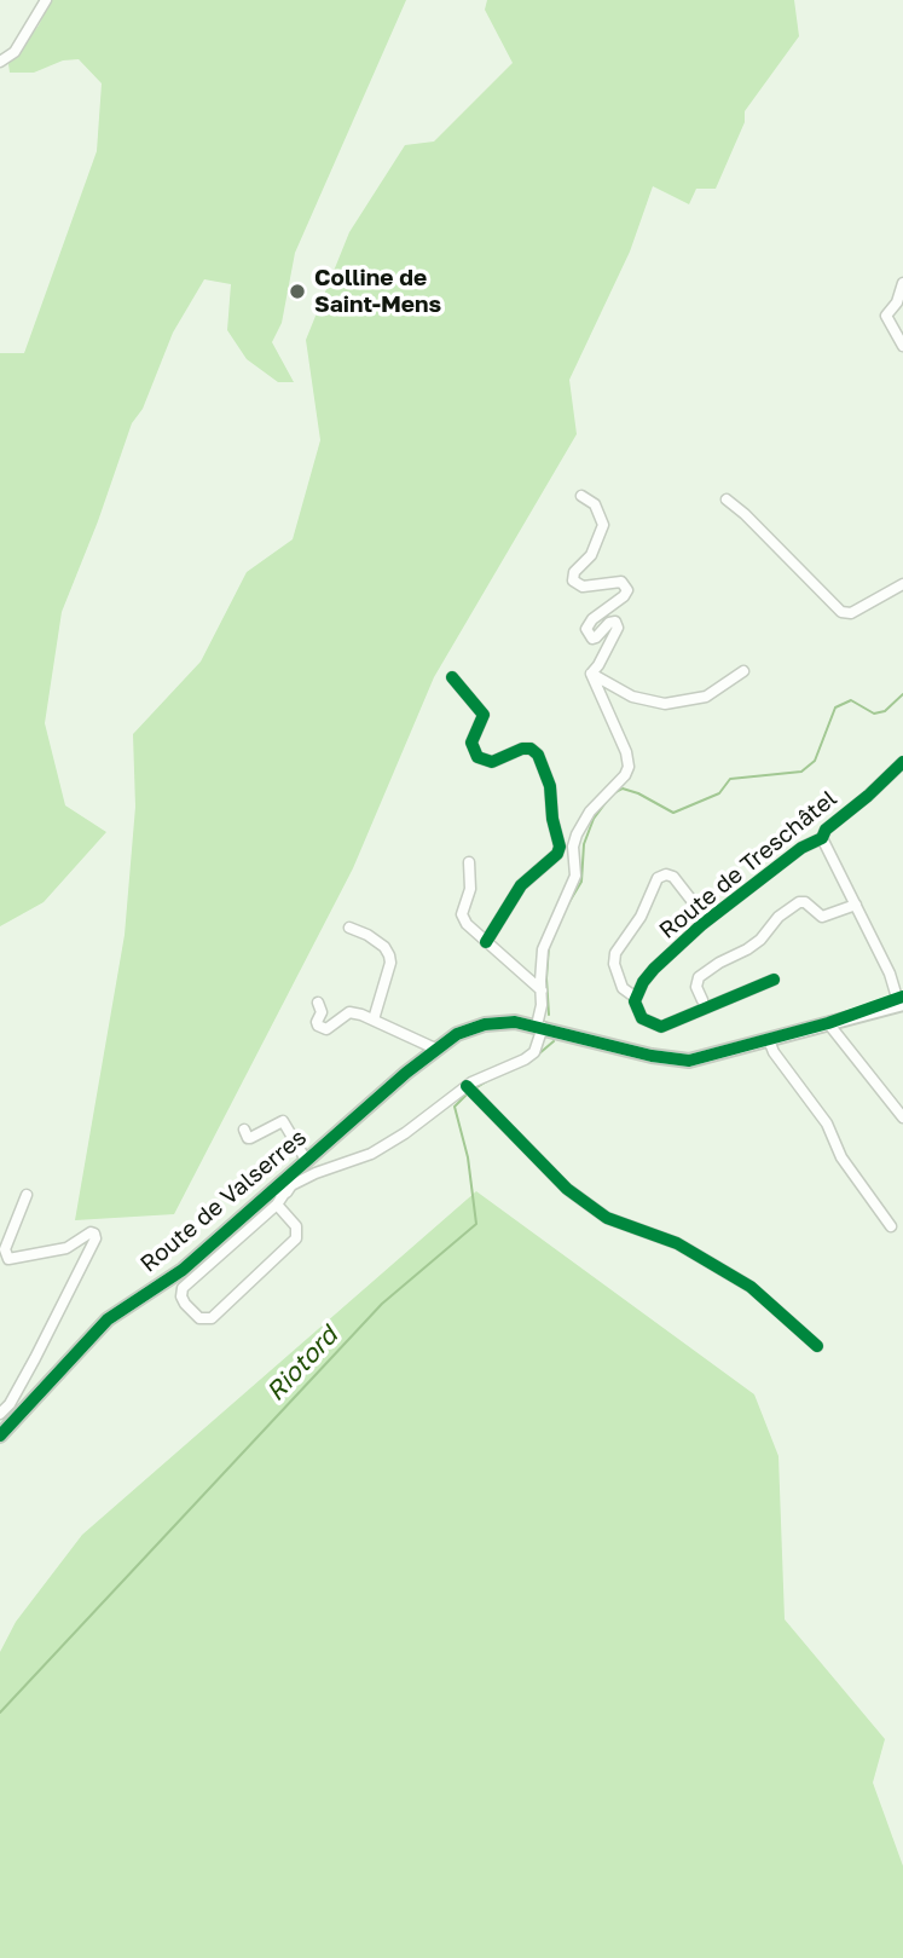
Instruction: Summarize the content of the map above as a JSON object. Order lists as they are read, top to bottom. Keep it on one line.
{"streets":{"street":["Route de Treschâtel","Route de Valserres"]},"water":["Riotord"],"places":["Colline de Saint-Mens"]}
